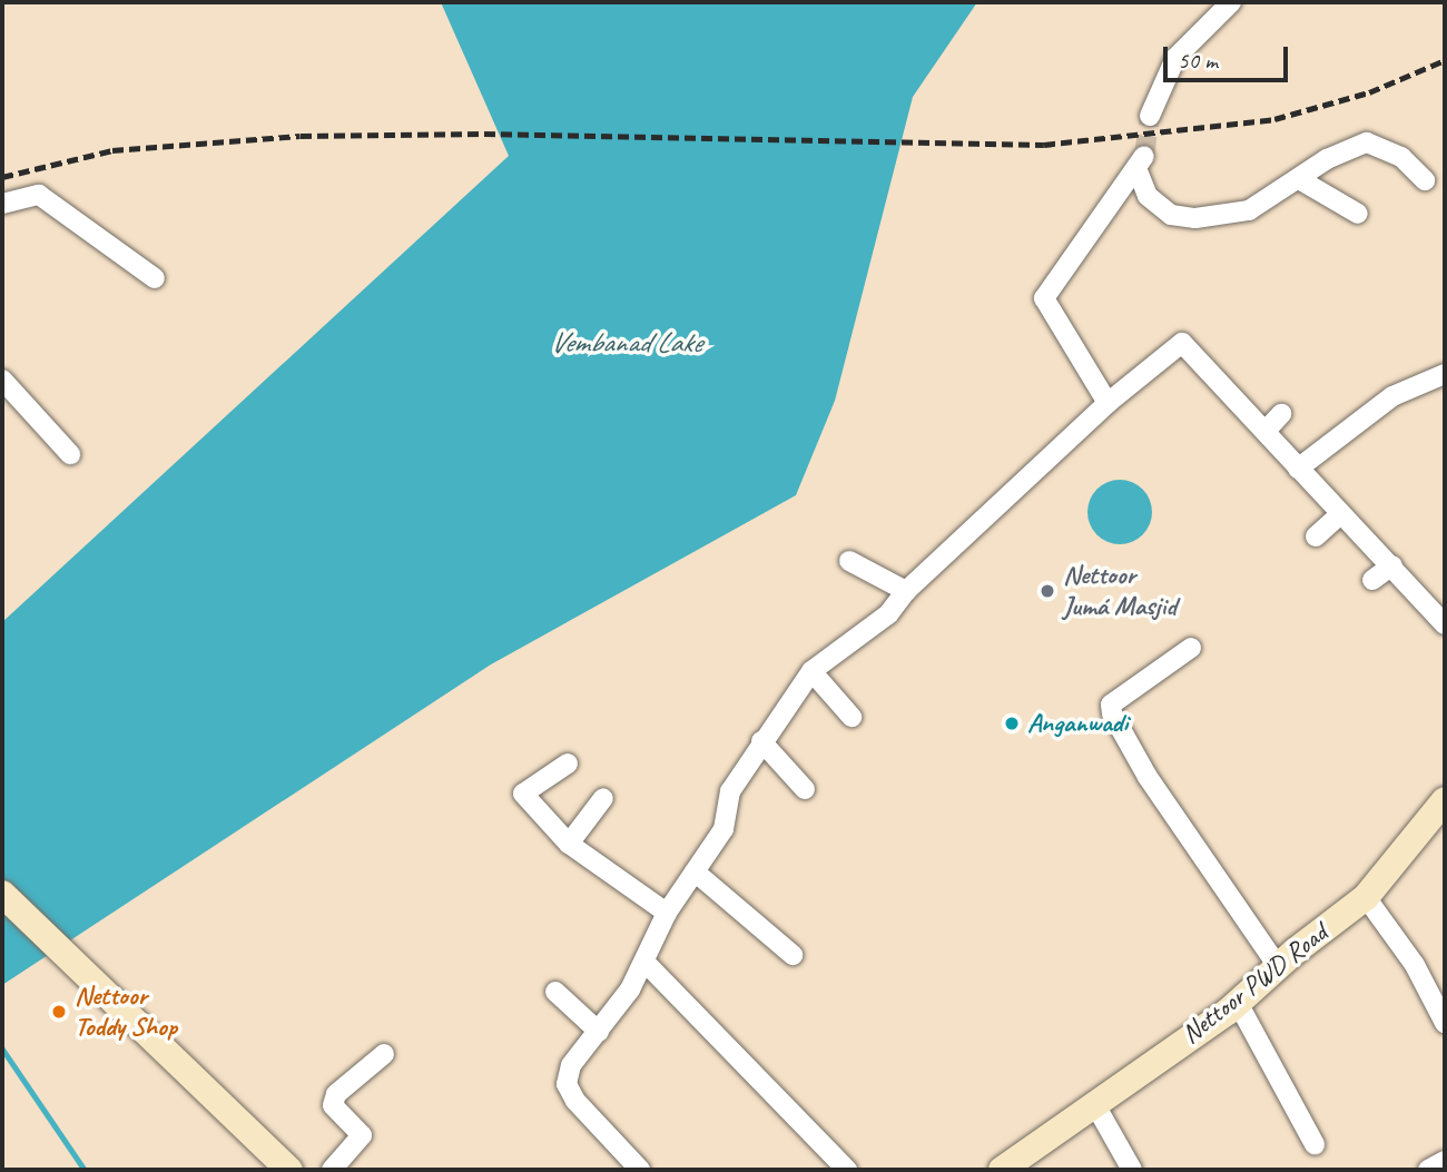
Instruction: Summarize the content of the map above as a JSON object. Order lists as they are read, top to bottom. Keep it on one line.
{"streets":{"street":["Nettoor PWD Road"]},"water":["Vembanad Lake"],"places":["Nettoor Jumá Masjid","Anganwadi","Nettoor Toddy Shop"],"scale_bar":"50 m"}
